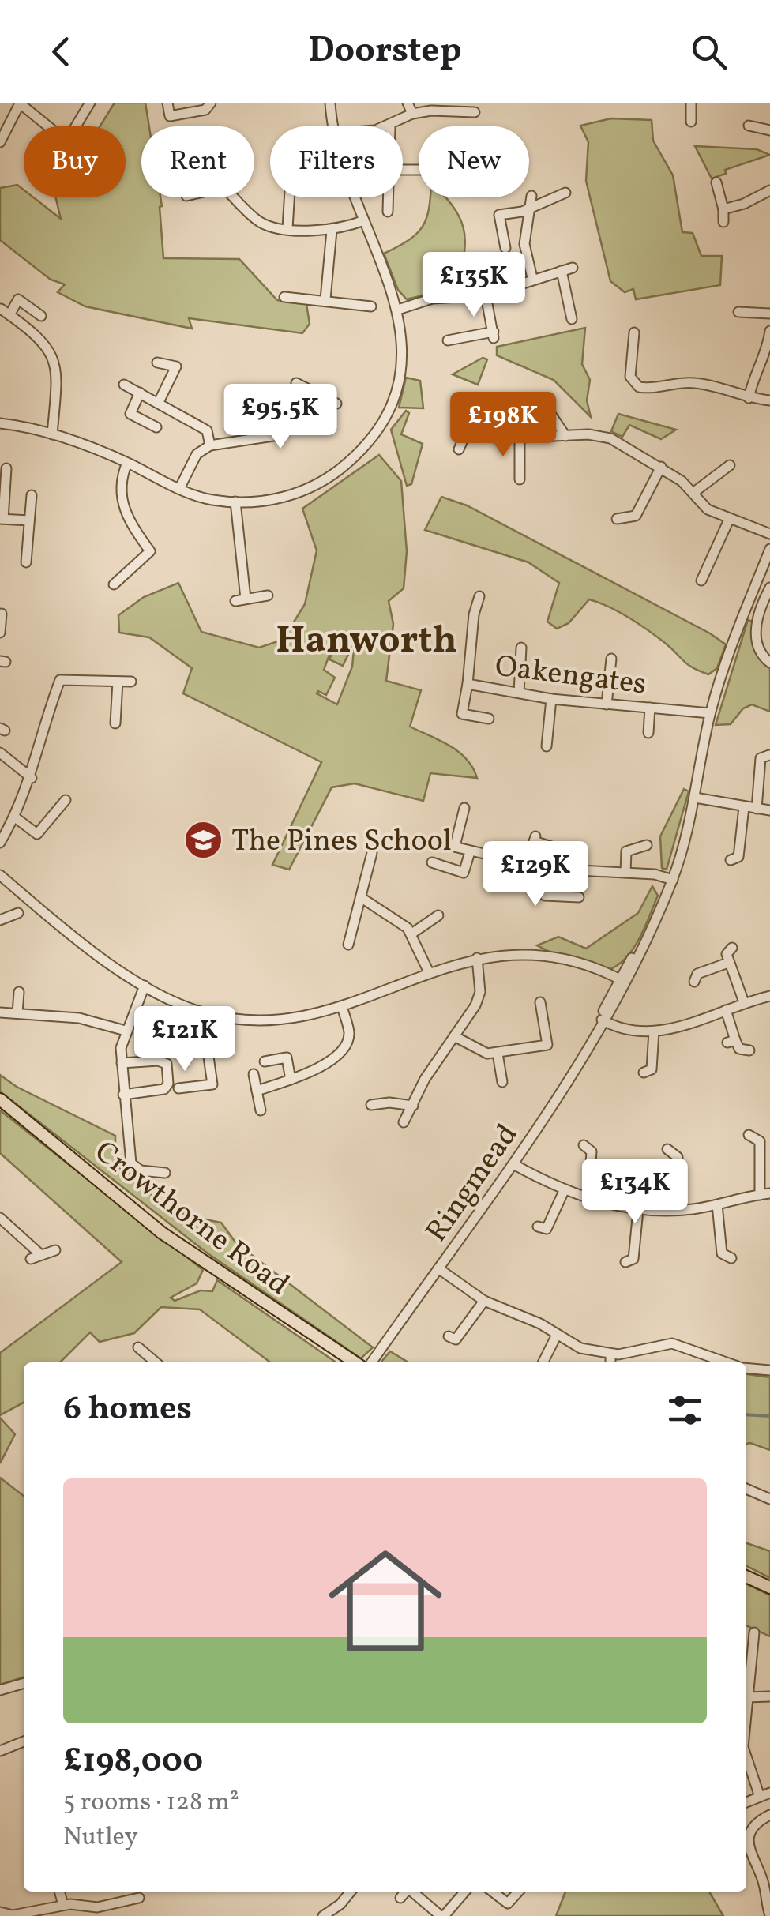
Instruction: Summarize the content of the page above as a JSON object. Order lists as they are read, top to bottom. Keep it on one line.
{"streets":{"main road":["Crowthorne Road"],"street":["Oakengates","Ringmead"]},"crossings":[["Oakengates","Ringmead"]],"districts":["Hanworth"],"places":{"school or university":["The Pines School"]},"page":{"header":"Doorstep","chip":["Buy","Rent","Filters","New"],"price":["£135K","£95.5K","£198K","£129K","£121K","£134K"],"heading":"6 homes","list":[{"name":"£198,000","note":"5 rooms · 128 m² · Nutley"}]}}
